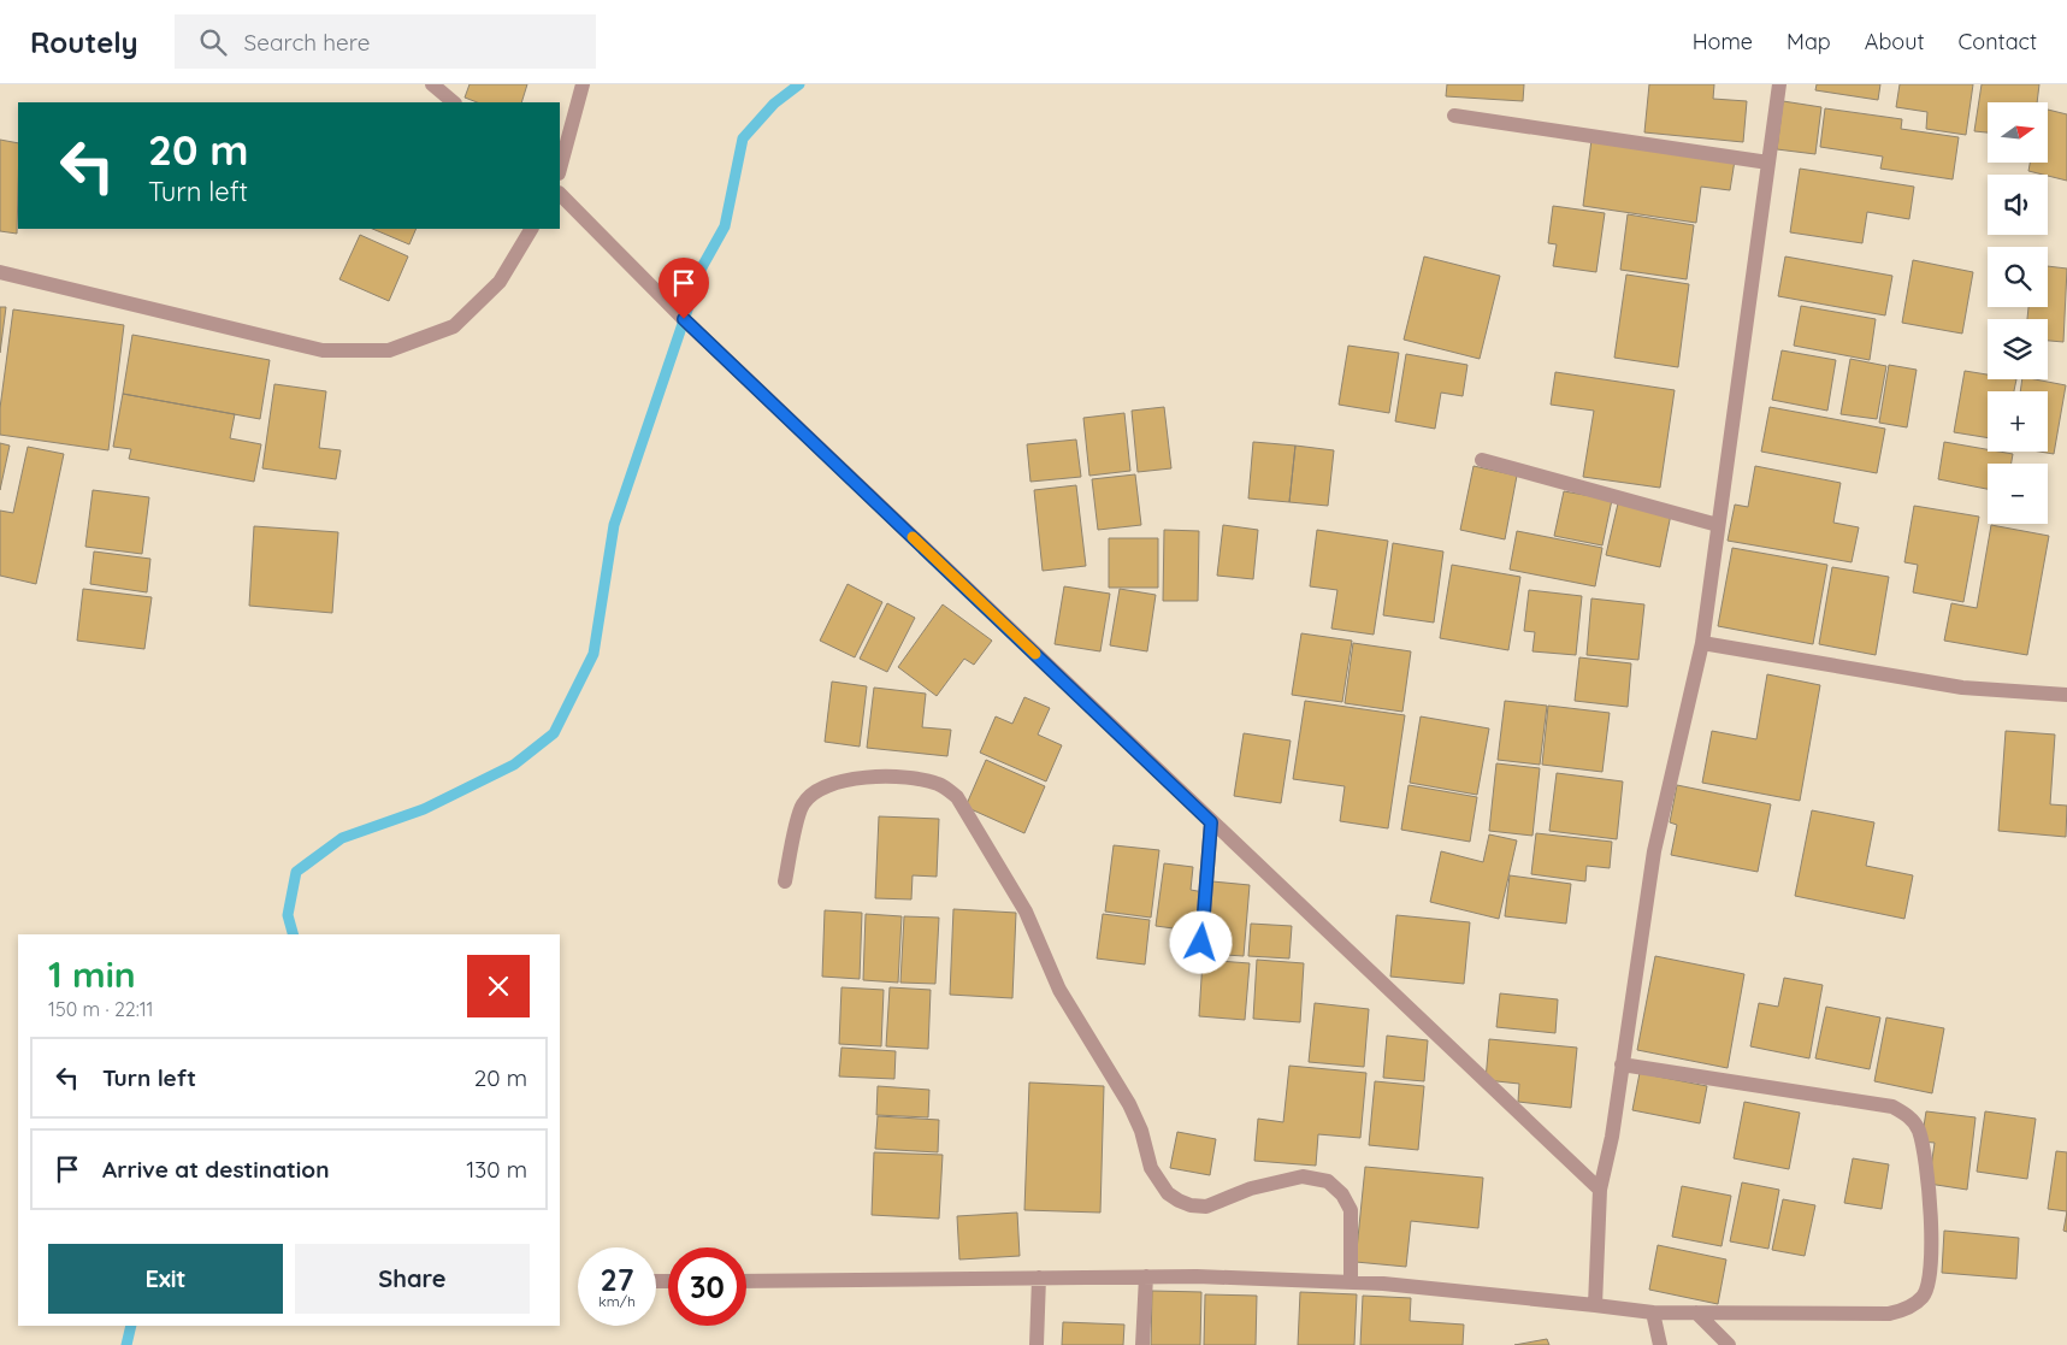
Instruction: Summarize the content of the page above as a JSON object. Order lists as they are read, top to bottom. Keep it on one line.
{"north":"right","page":{"header":"Routely","search":"Search here","nav":["Home","Map","About","Contact"],"map_buttons":["+","−"],"turn":["20 m","Turn left"],"heading":["1 min","150 m · 22:11"],"list":[{"name":"Turn left","value":"20 m"},{"name":"Arrive at destination","value":"130 m"}],"buttons":["Exit","Share"],"speed":"27 km/h","limit":"30"}}
